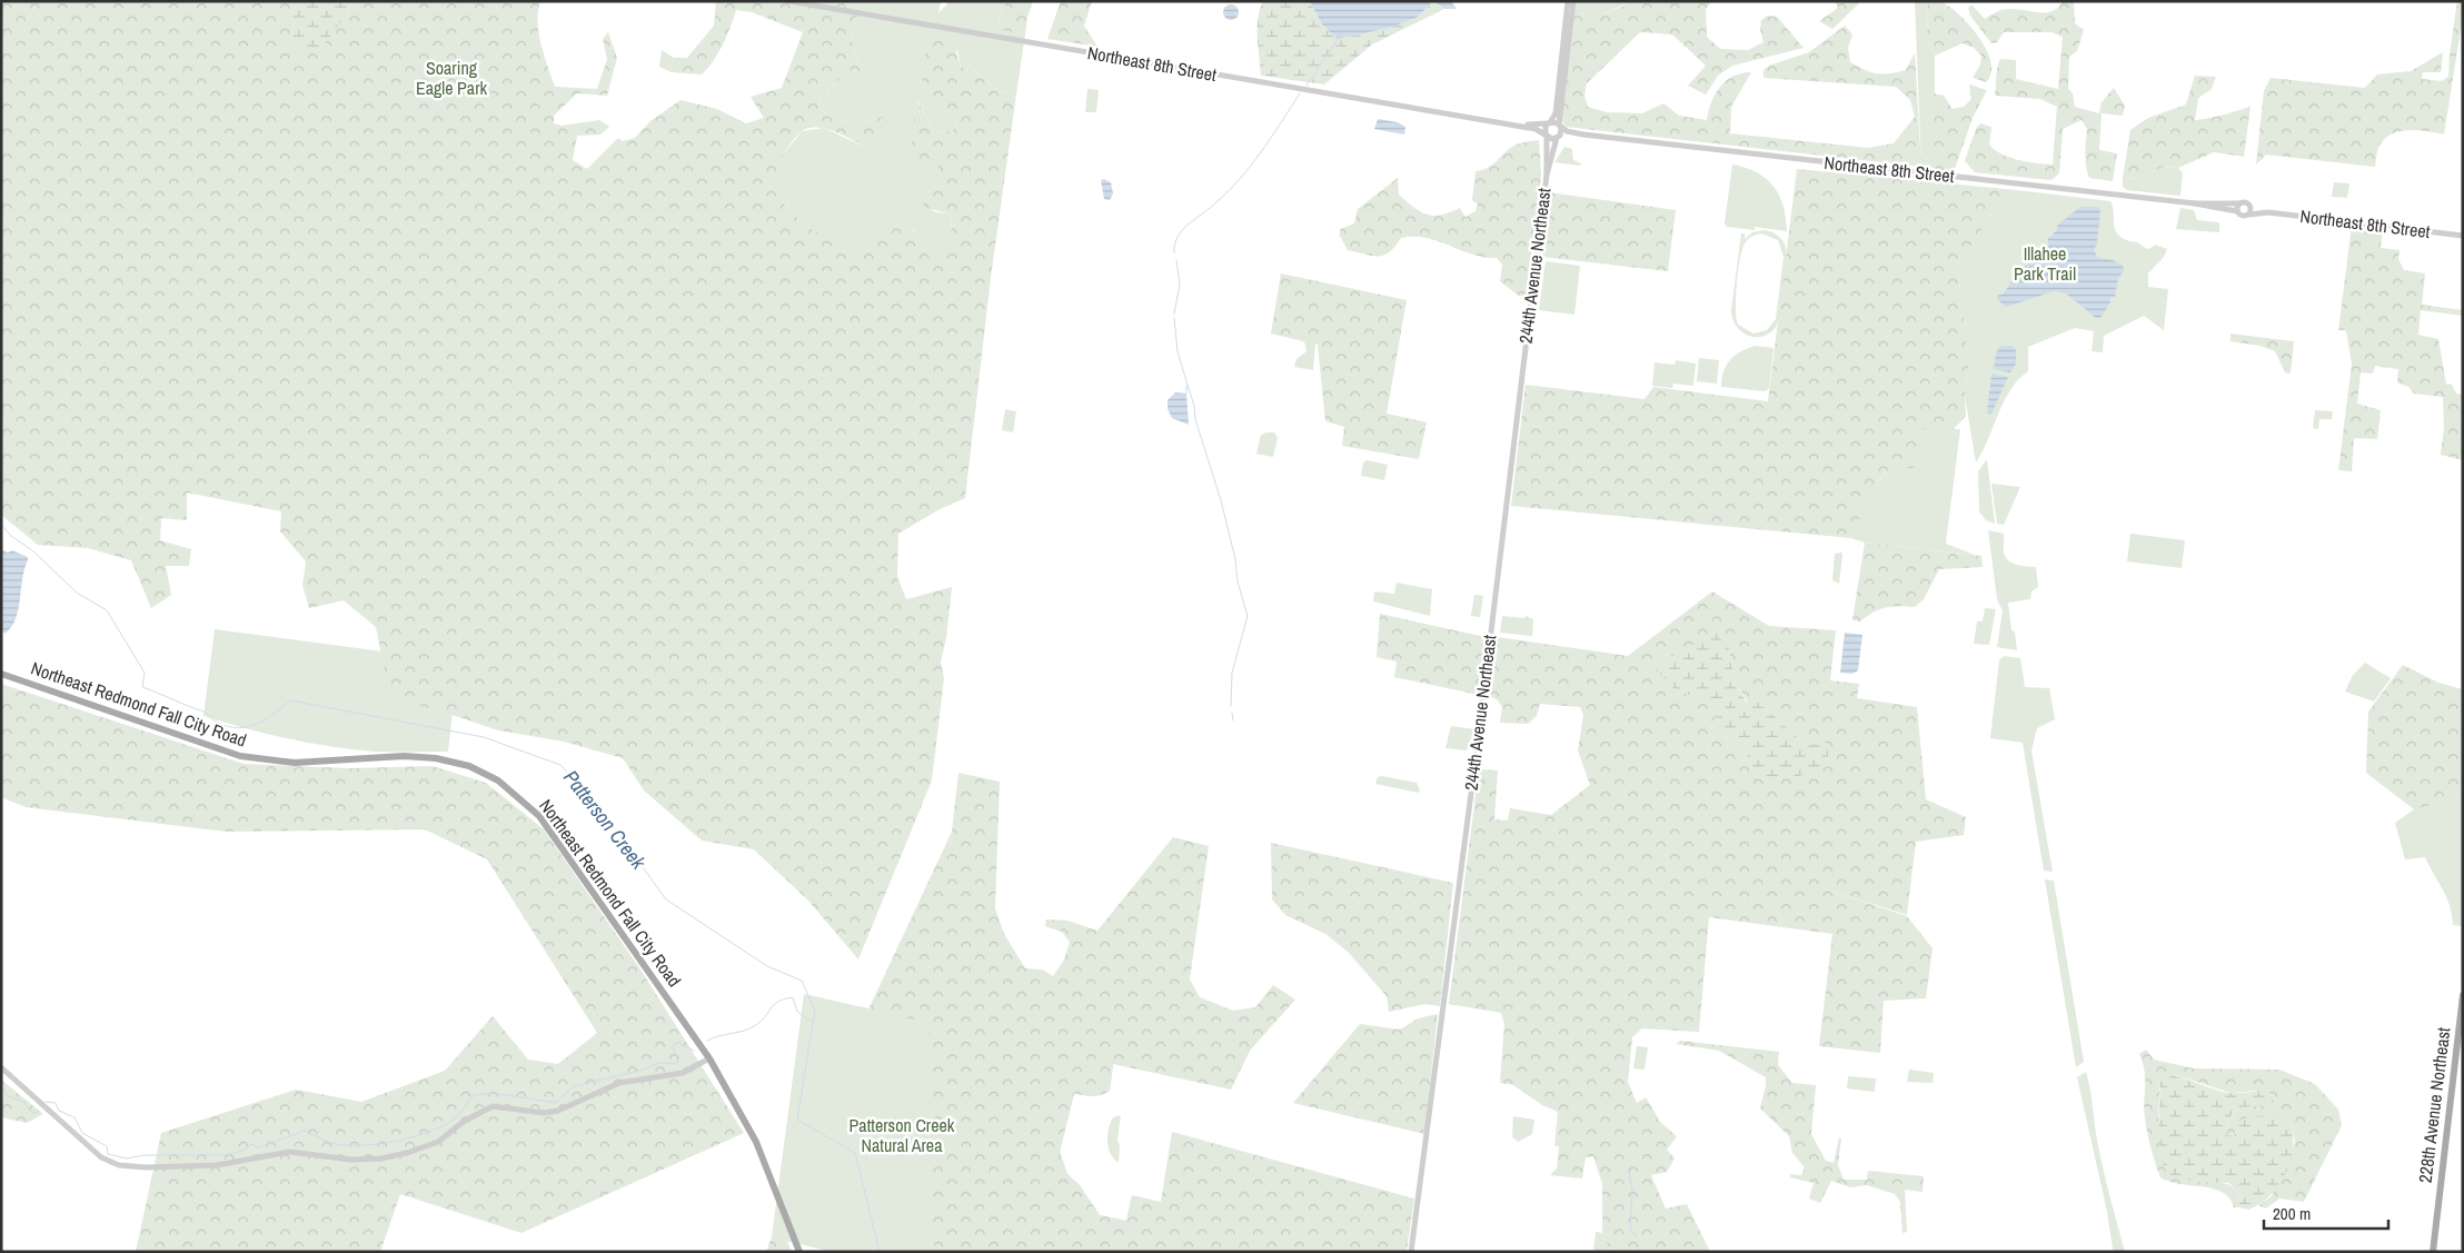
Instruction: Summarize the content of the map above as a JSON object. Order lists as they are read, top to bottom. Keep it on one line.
{"streets":{"main road":["Northeast Redmond Fall City Road","228th Avenue Northeast"],"street":["Northeast 8th Street","244th Avenue Northeast"]},"crossings":[["Northeast 8th Street","244th Avenue Northeast"]],"water":["Patterson Creek"],"parks":["Soaring Eagle Park","Illahee Park Trail","Patterson Creek Natural Area"],"scale_bar":"200 m"}
